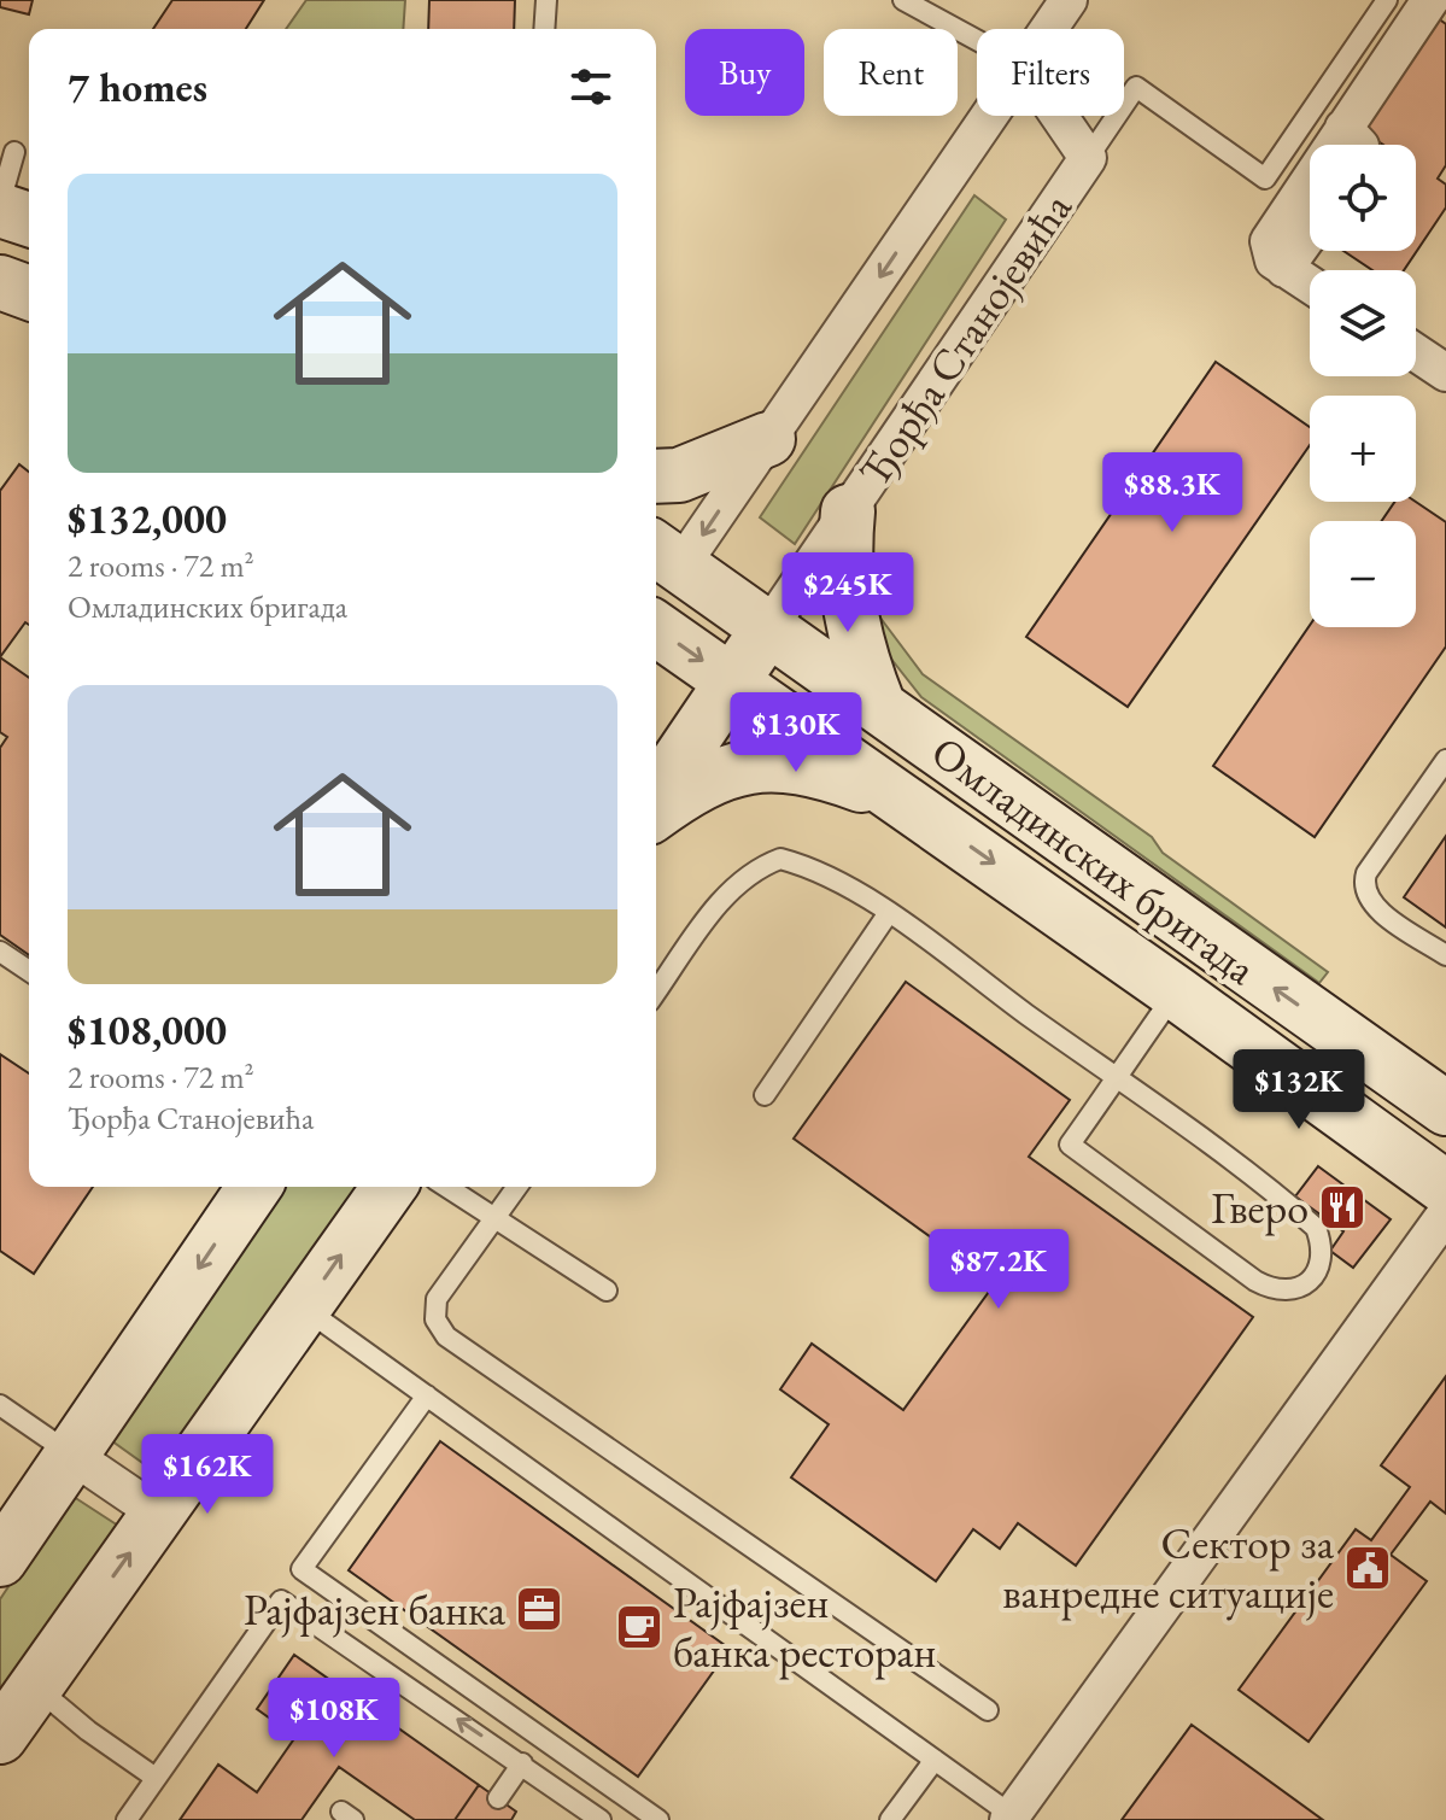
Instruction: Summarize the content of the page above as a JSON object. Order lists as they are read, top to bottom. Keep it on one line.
{"streets":{"main road":["Ђорђа Станојевића","Омладинских бригада"]},"crossings":[["Ђорђа Станојевића","Омладинских бригада"]],"places":{"restaurant":["Гверо"],"public building":["Сектор за ванредне ситуације"],"office":["Рајфајзен банка"],"cafe":["Рајфајзен банка ресторан"]},"page":{"chip":["Buy","Rent","Filters"],"heading":"7 homes","map_buttons":["+","−"],"list":[{"name":"$132,000","note":"2 rooms · 72 m² · Омладинских бригада"},{"name":"$108,000","note":"2 rooms · 72 m² · Ђорђа Станојевића"}],"price":["$88.3K","$245K","$130K","$132K","$87.2K","$162K","$108K"]}}
